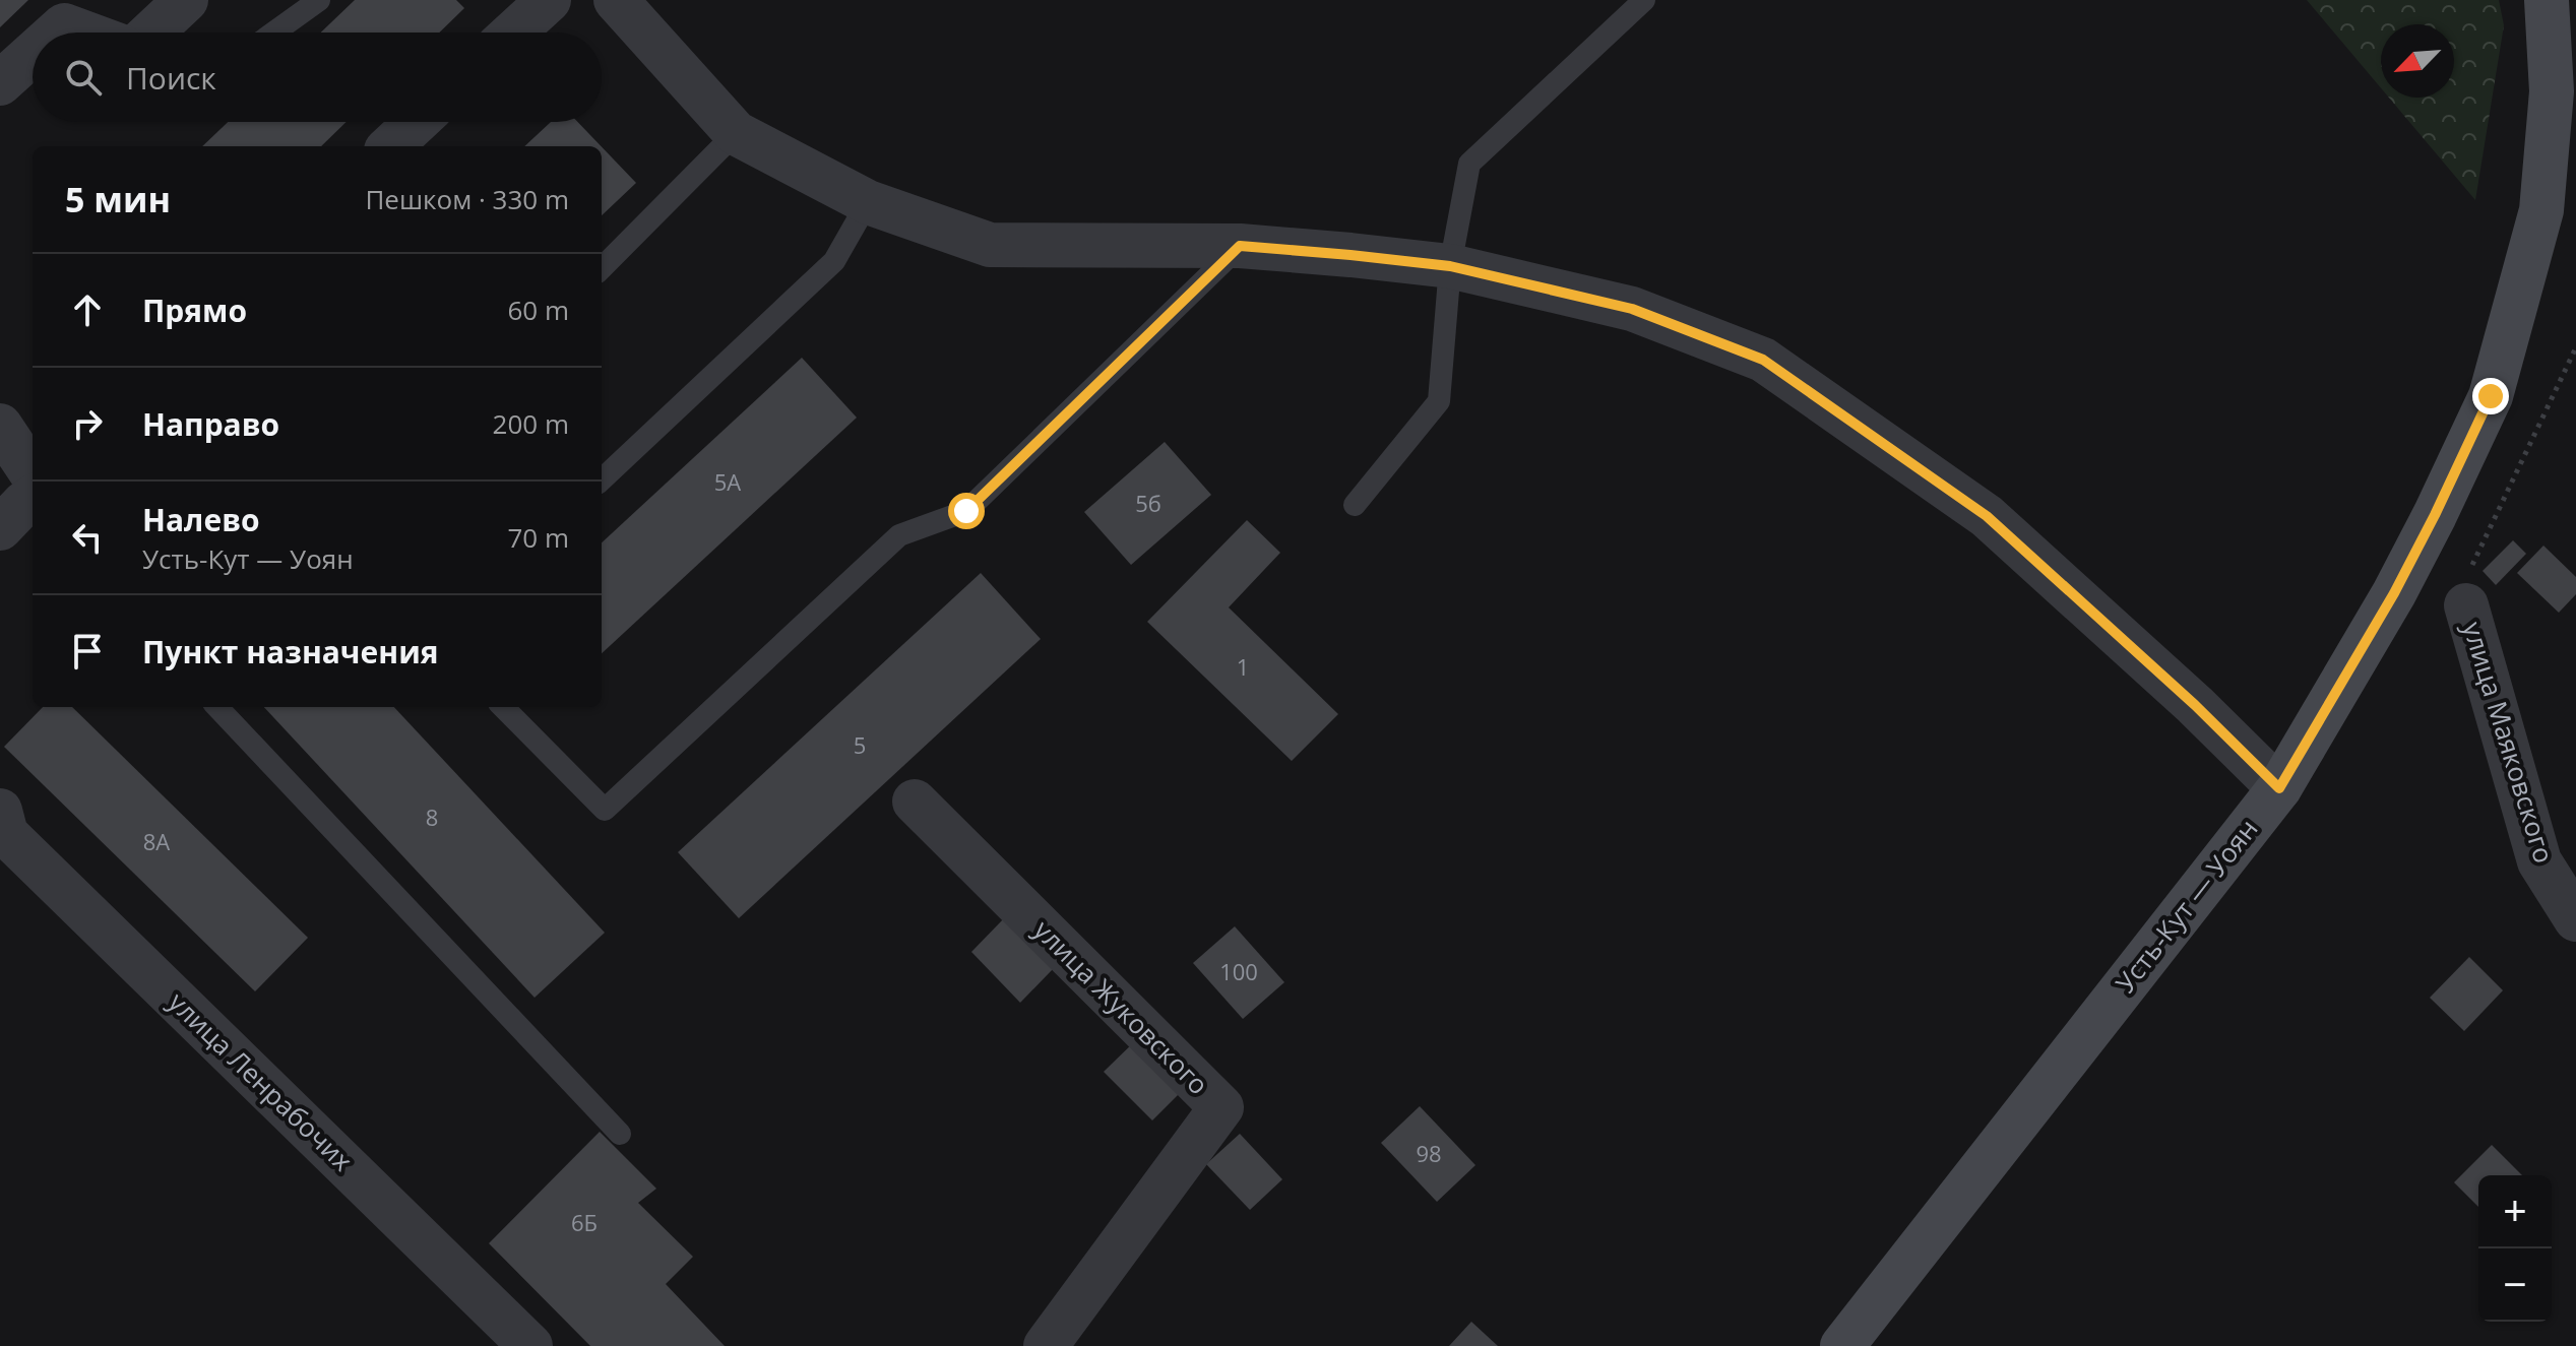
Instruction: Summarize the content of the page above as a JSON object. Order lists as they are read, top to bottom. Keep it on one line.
{"streets":{"main road":["Усть-Кут — Уоян"],"street":["улица Маяковского","улица Жуковского","улица Ленрабочих"]},"house_numbers":["5А","5б","1","5","8","8А","100","98","6Б"],"north":"bottom left","page":{"search":"Поиск","heading":["5 мин","Пешком · 330 m"],"list":[["Прямо","60 m"],["Направо","200 m"],["Налево","Усть-Кут — Уоян","70 m"],"Пункт назначения"],"map_buttons":["+","−"]}}
